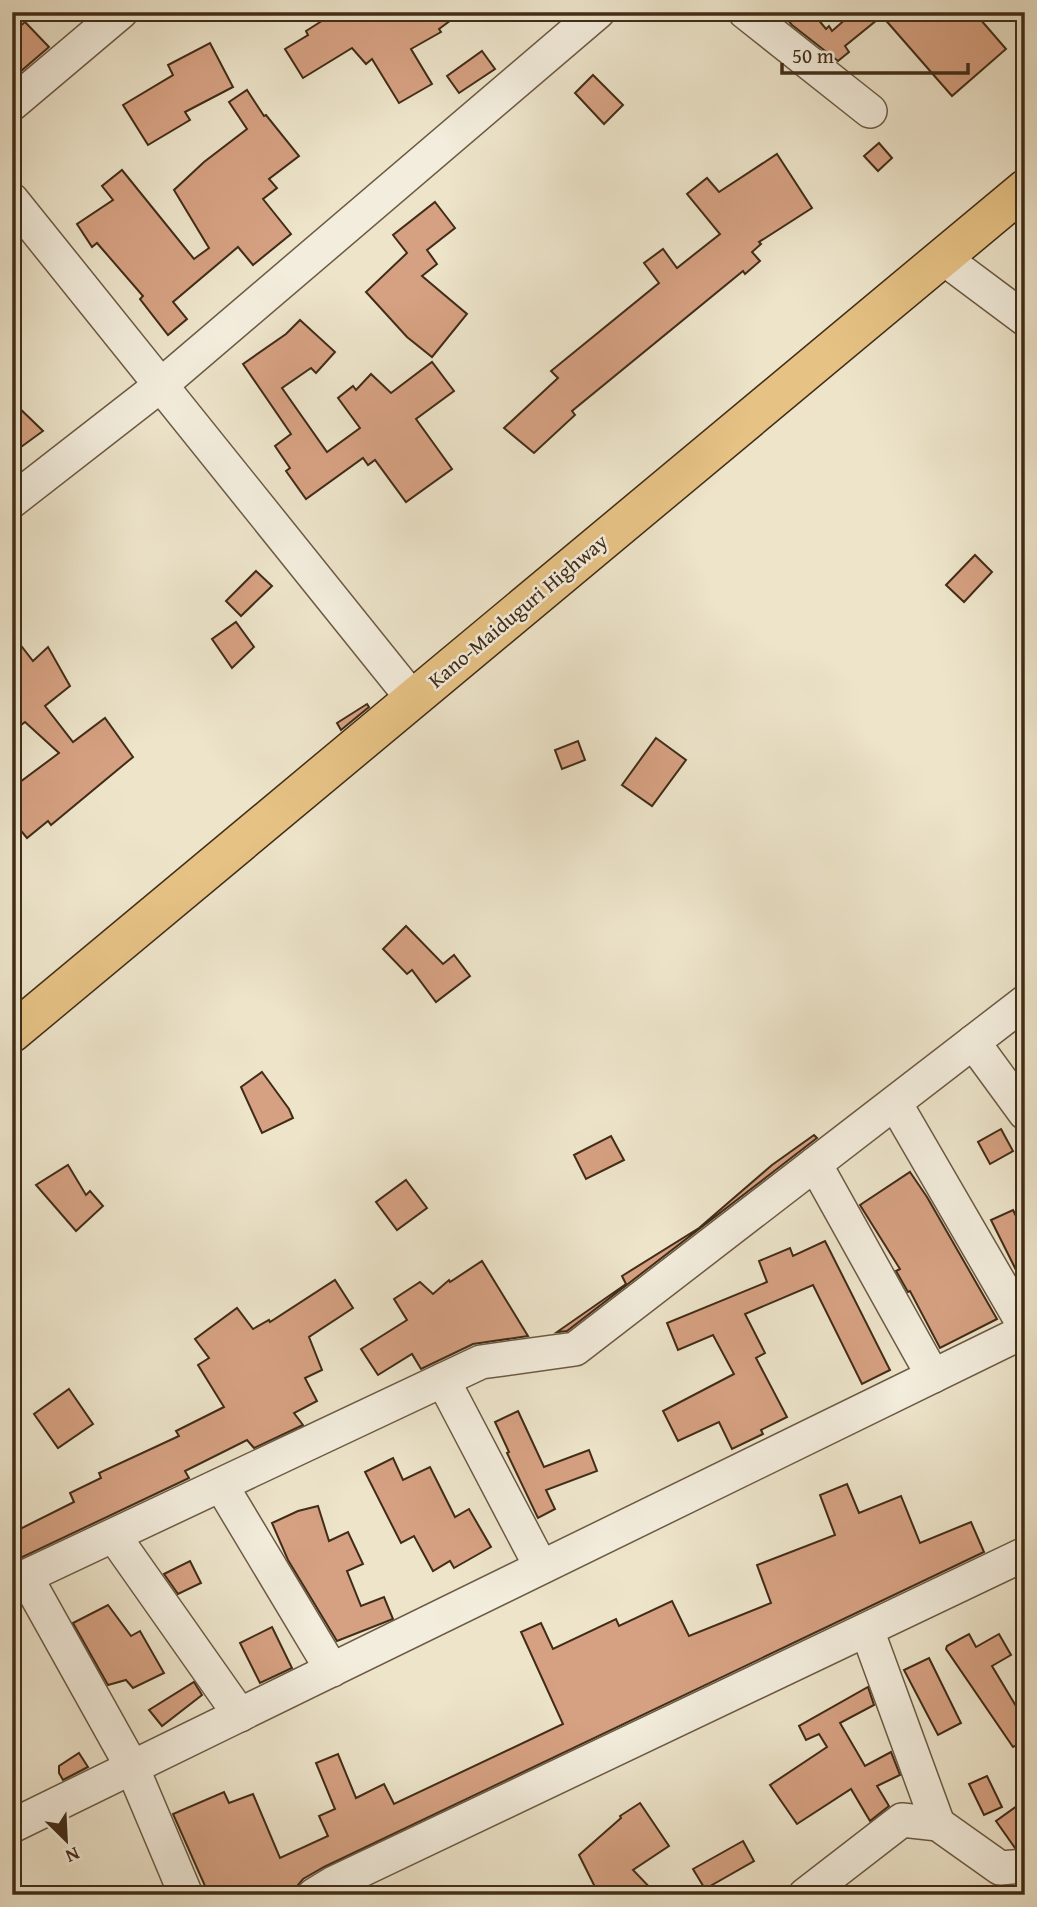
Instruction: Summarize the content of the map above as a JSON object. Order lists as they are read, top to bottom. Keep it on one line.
{"streets":{"highway":["Kano-Maiduguri Highway"]},"scale_bar":"50 m","north":"bottom right"}
